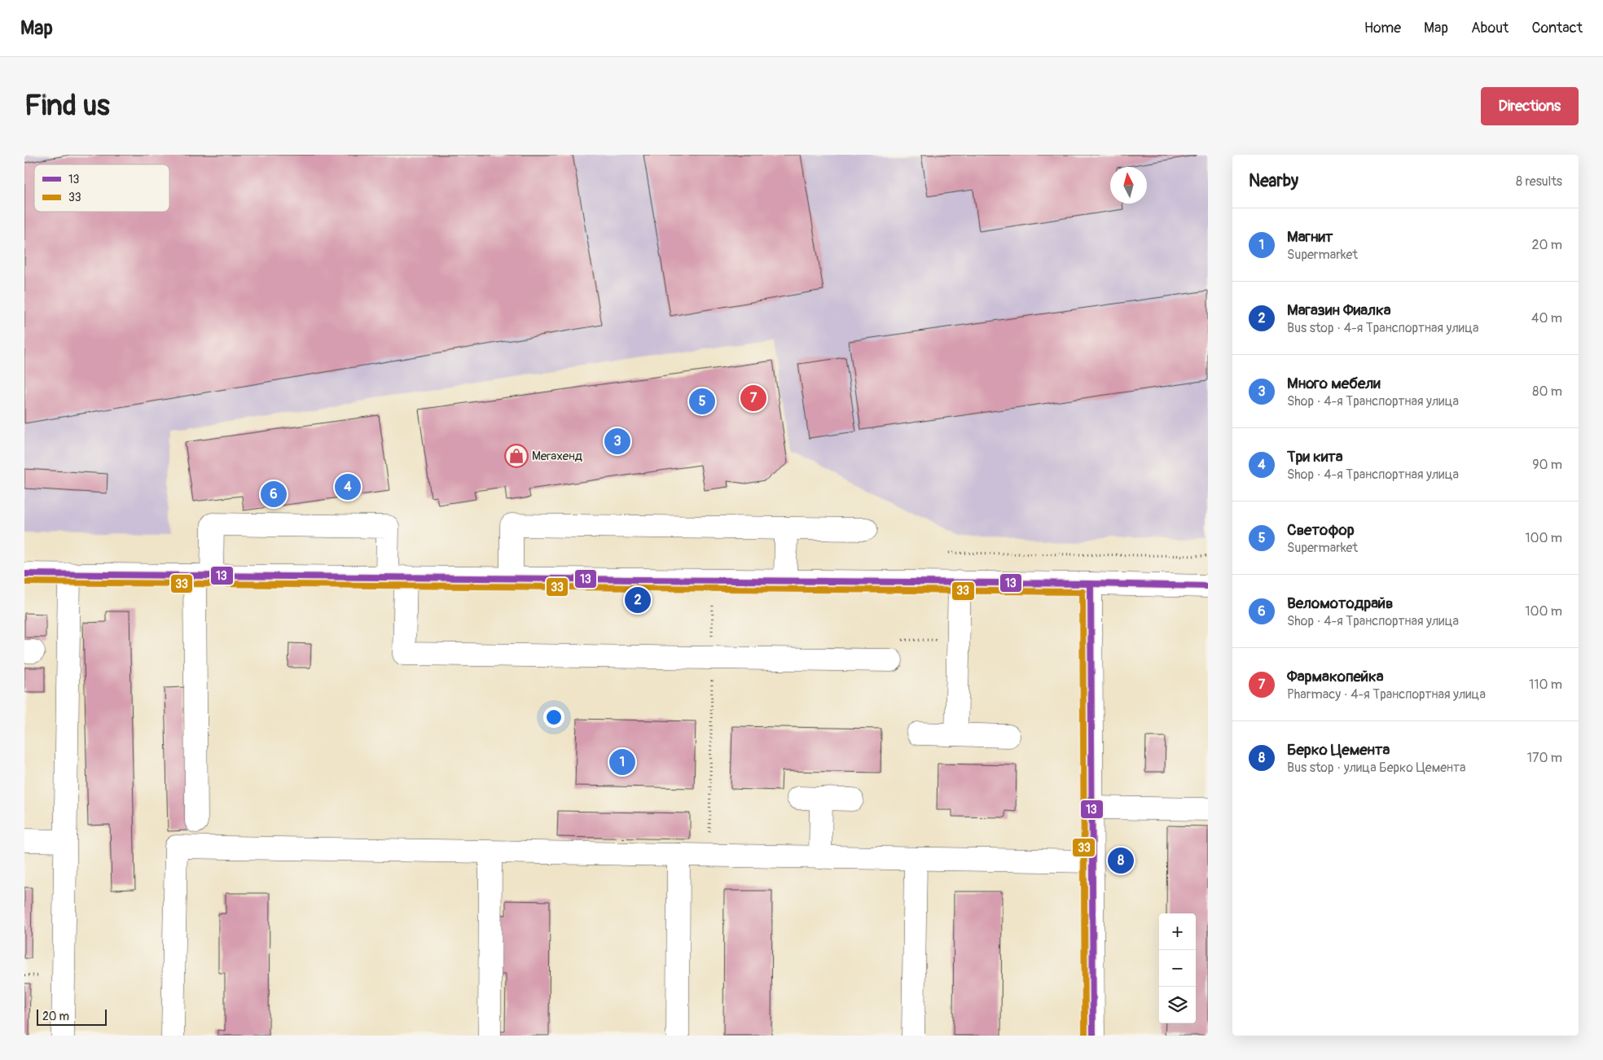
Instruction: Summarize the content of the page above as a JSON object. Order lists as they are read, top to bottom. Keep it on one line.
{"places":{"shop":["Мегахенд"]},"lines":["transit line 13","transit line 33"],"legend":["13","33"],"scale_bar":"20 m","north":"top","page":{"header":"Map","nav":["Home","Map","About","Contact"],"buttons":"Directions","title":"Find us","heading":["Nearby","8 results"],"list":[{"mark":"1","name":"Магнит","note":"Supermarket","value":"20 m"},{"mark":"2","name":"Магазин Фиалка","note":"Bus stop · 4-я Транспортная улица","value":"40 m"},{"mark":"3","name":"Много мебели","note":"Shop · 4-я Транспортная улица","value":"80 m"},{"mark":"4","name":"Три кита","note":"Shop · 4-я Транспортная улица","value":"90 m"},{"mark":"5","name":"Светофор","note":"Supermarket","value":"100 m"},{"mark":"6","name":"Веломотодрайв","note":"Shop · 4-я Транспортная улица","value":"100 m"},{"mark":"7","name":"Фармакопейка","note":"Pharmacy · 4-я Транспортная улица","value":"110 m"},{"mark":"8","name":"Берко Цемента","note":"Bus stop · улица Берко Цемента","value":"170 m"}],"pins":["7","5","3","4","6","2","1","8"],"map_buttons":["+","−"],"scale":"20 m"}}
